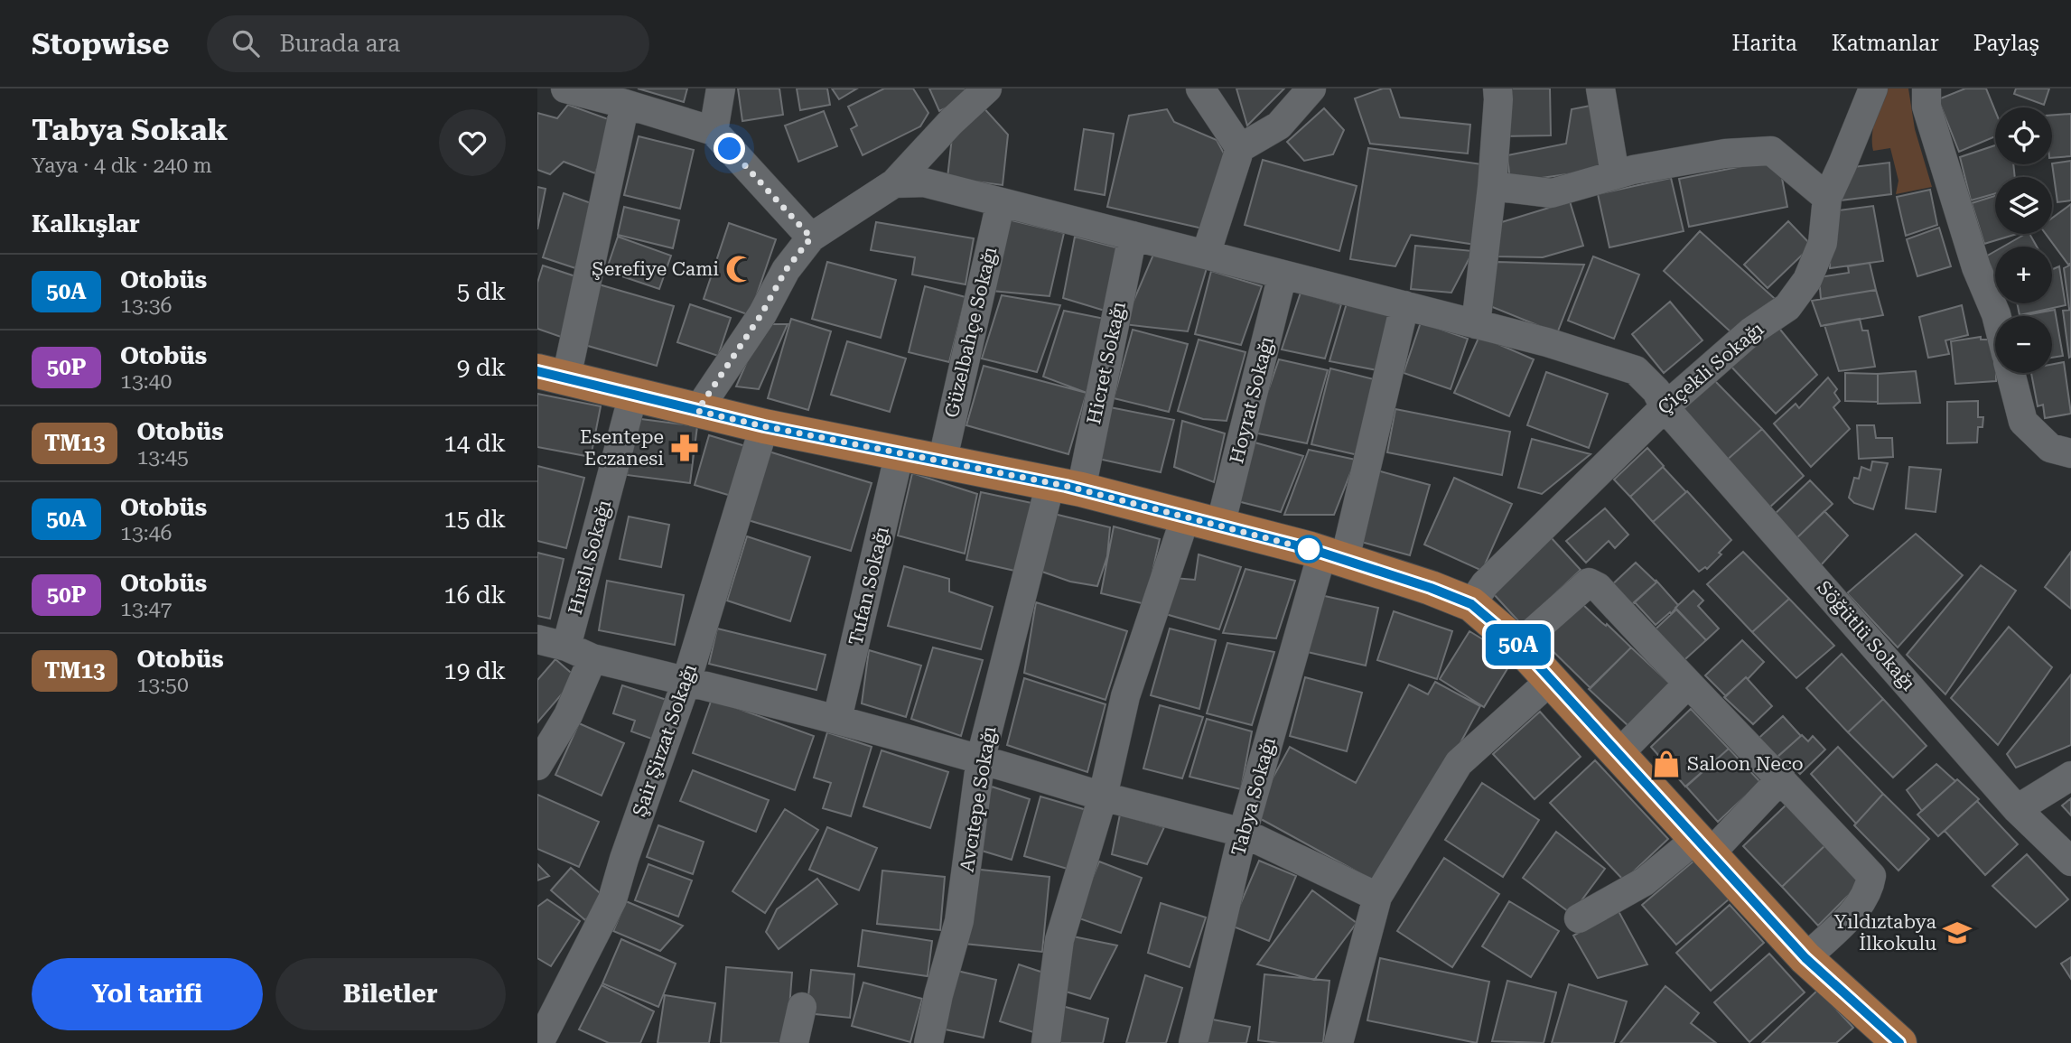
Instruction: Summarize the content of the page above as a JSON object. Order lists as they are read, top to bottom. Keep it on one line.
{"streets":{"street":["Güzelbahçe Sokağı","Hicret Sokağı","Çiçekli Sokağı","Hoyrat Sokağı","Hırslı Sokağı","Tufan Sokağı","Söğütlü Sokağı","Şair Şirzat Sokağı","Tabya Sokağı","Avcıtepe Sokağı"]},"crossings":[["Güzelbahçe Sokağı","Söğütlü Sokağı"],["Hicret Sokağı","Söğütlü Sokağı"],["Hicret Sokağı","Avcıtepe Sokağı"],["Çiçekli Sokağı","Söğütlü Sokağı"],["Hoyrat Sokağı","Söğütlü Sokağı"],["Söğütlü Sokağı","Tabya Sokağı"]],"places":{"mosque":["Şerefiye Cami"],"pharmacy":["Esentepe Eczanesi"],"shop":["Saloon Neco"],"school or university":["Yıldıztabya İlkokulu"]},"lines":["bus line 50A"],"page":{"header":"Stopwise","search":"Burada ara","nav":["Harita","Katmanlar","Paylaş"],"heading":[["Tabya Sokak","Yaya · 4 dk · 240 m"],"Kalkışlar"],"on_map":"50A","map_buttons":["+","−"],"list":[{"mark":"50A","name":"Otobüs","note":"13:36","value":"5 dk"},{"mark":"50P","name":"Otobüs","note":"13:40","value":"9 dk"},{"mark":"TM13","name":"Otobüs","note":"13:45","value":"14 dk"},{"mark":"50A","name":"Otobüs","note":"13:46","value":"15 dk"},{"mark":"50P","name":"Otobüs","note":"13:47","value":"16 dk"},{"mark":"TM13","name":"Otobüs","note":"13:50","value":"19 dk"}],"buttons":["Yol tarifi","Biletler"]}}
